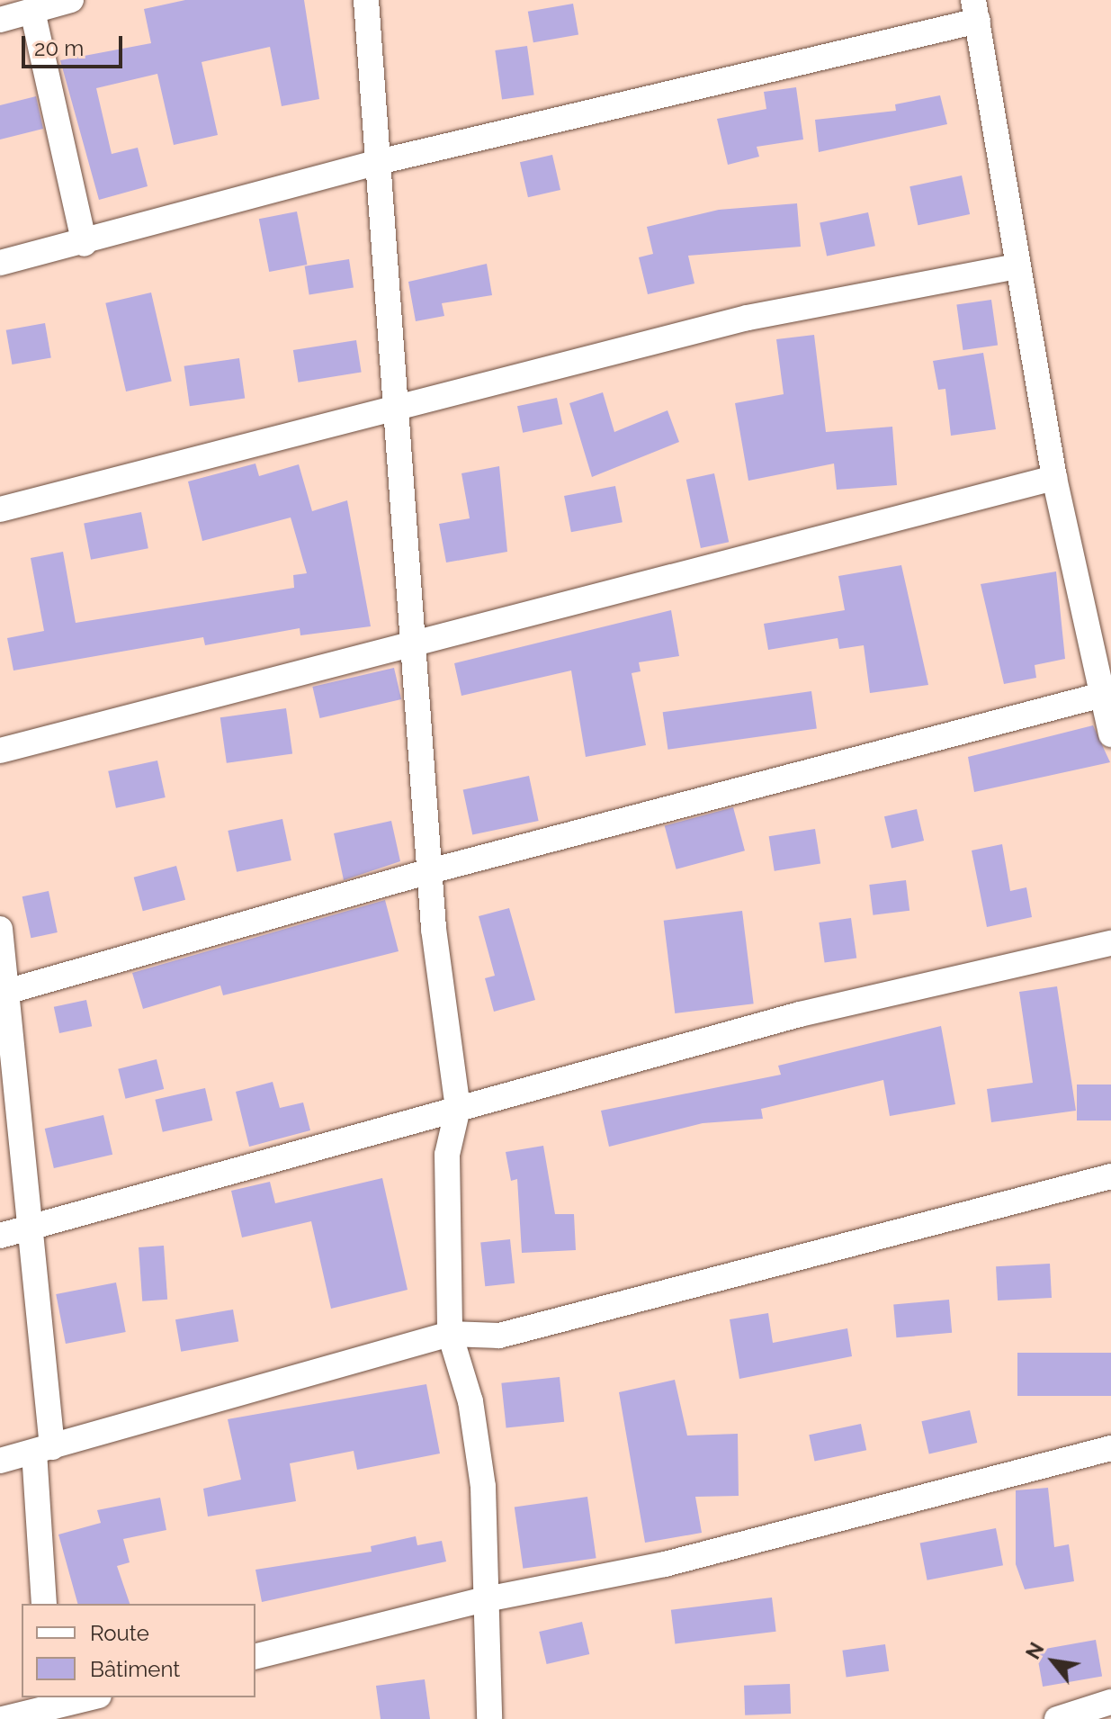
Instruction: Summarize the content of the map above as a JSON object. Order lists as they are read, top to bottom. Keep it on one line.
{"legend":["Route","Bâtiment"],"scale_bar":"20 m","north":"top left"}
